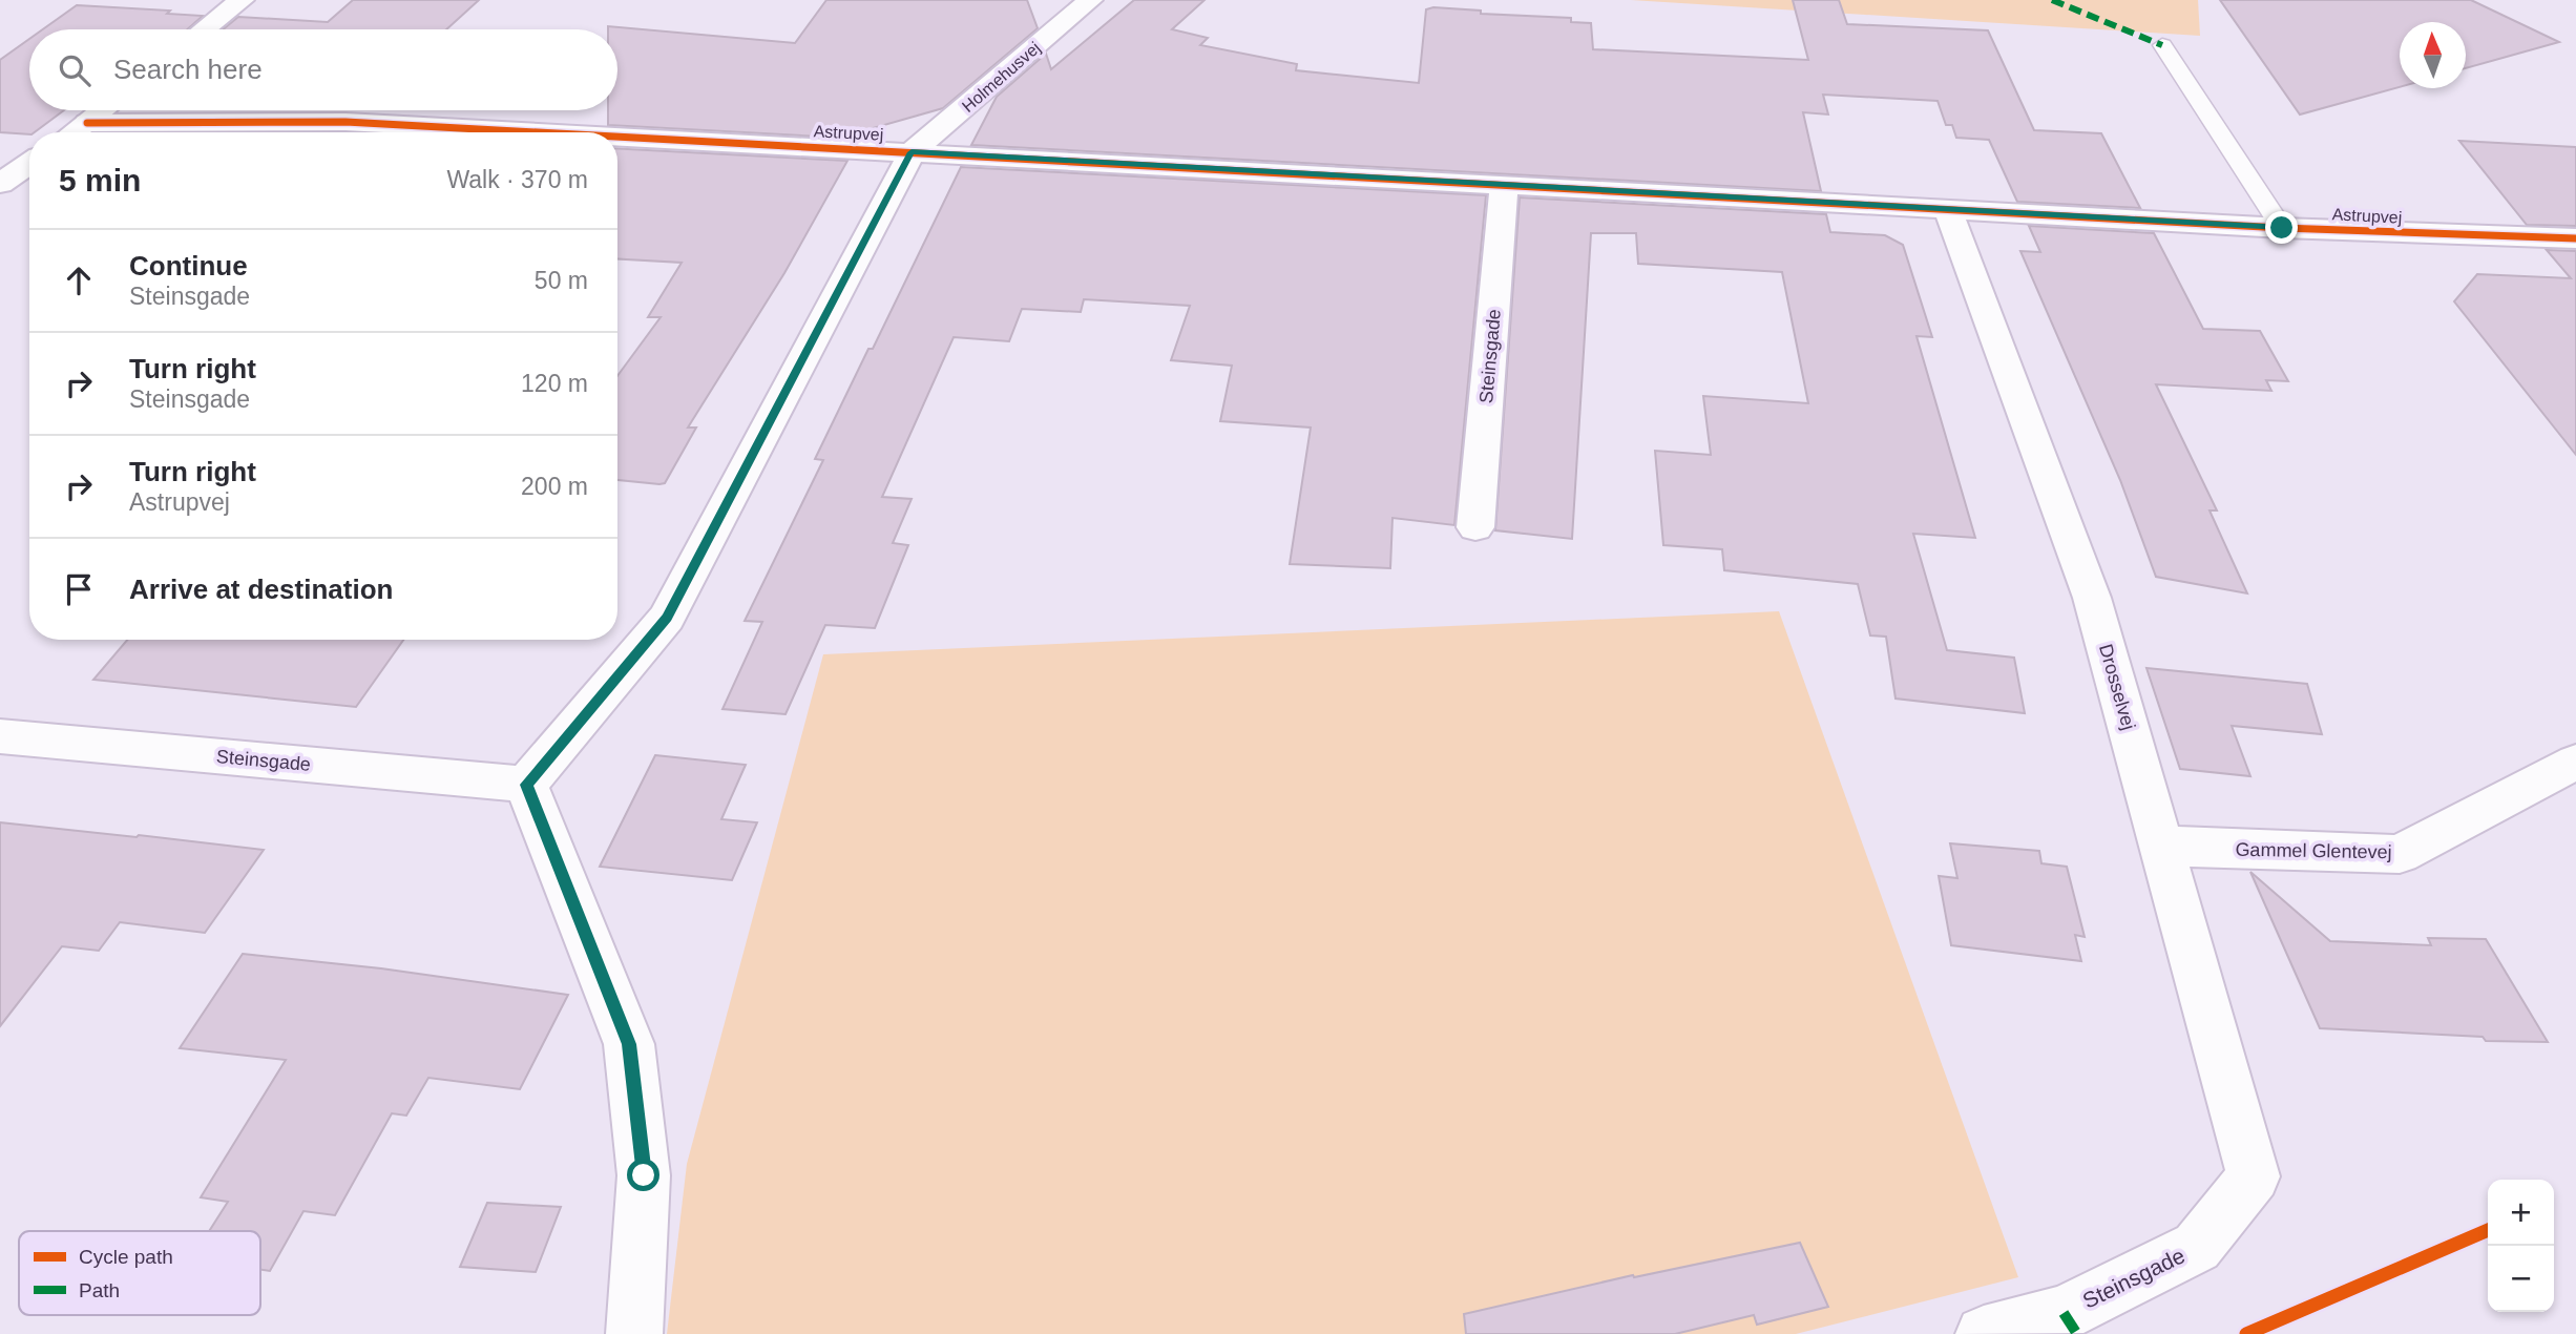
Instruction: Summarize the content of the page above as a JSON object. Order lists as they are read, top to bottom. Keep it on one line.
{"streets":{"street":["Holmehusvej","Astrupvej","Steinsgade","Drosselvej","Gammel Glentevej"]},"crossings":[["Holmehusvej","Astrupvej"],["Astrupvej","Steinsgade"],["Astrupvej","Drosselvej"],["Steinsgade","Drosselvej"],["Drosselvej","Gammel Glentevej"]],"legend":["Cycle path","Path"],"north":"top","page":{"search":"Search here","heading":["5 min","Walk · 370 m"],"list":[["Continue","Steinsgade","50 m"],["Turn right","Steinsgade","120 m"],["Turn right","Astrupvej","200 m"],"Arrive at destination"],"map_buttons":["+","−"]}}
